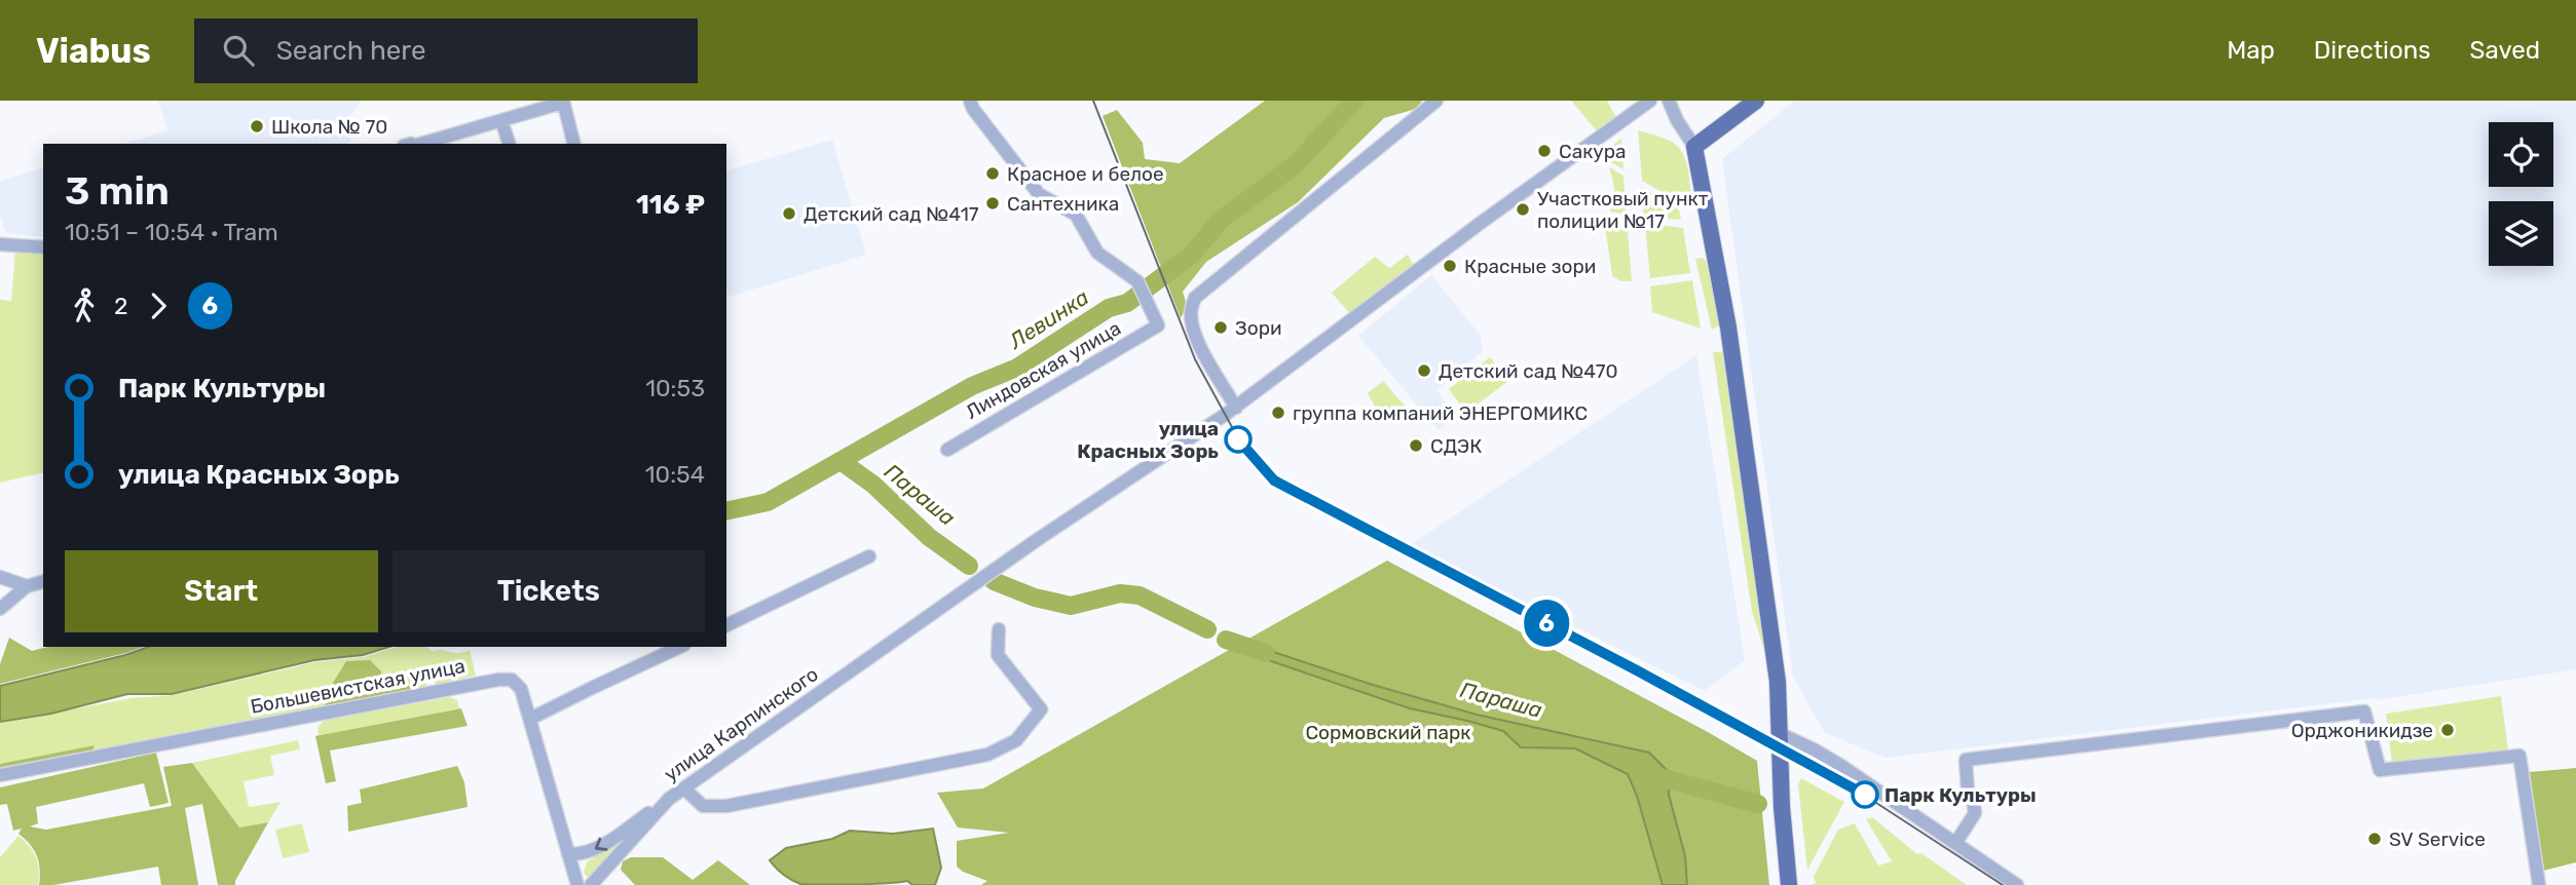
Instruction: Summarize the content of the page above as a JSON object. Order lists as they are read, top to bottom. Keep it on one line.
{"streets":{"street":["Линдовская улица","Большевистская улица","улица Карпинского"]},"water":["Левинка","Параша"],"parks":["Сормовский парк"],"places":["Школа № 70","Сакура","Красное и белое","Сантехника","Участковый пункт полиции №17","Детский сад №417","Красные зори","Зори","Детский сад №470","группа компаний ЭНЕРГОМИКС","улица Красных Зорь","СДЭК","Орджоникидзе","Парк Культуры","SV Service"],"lines":["tram line 6"],"page":{"header":"Viabus","search":"Search here","nav":["Map","Directions","Saved"],"on_map":"6","heading":["3 min","10:51 – 10:54 · Tram","116 ₽"],"legs":["2","6"],"list":[{"name":"Парк Культуры","value":"10:53"},{"name":"улица Красных Зорь","value":"10:54"}],"buttons":["Start","Tickets"]}}
